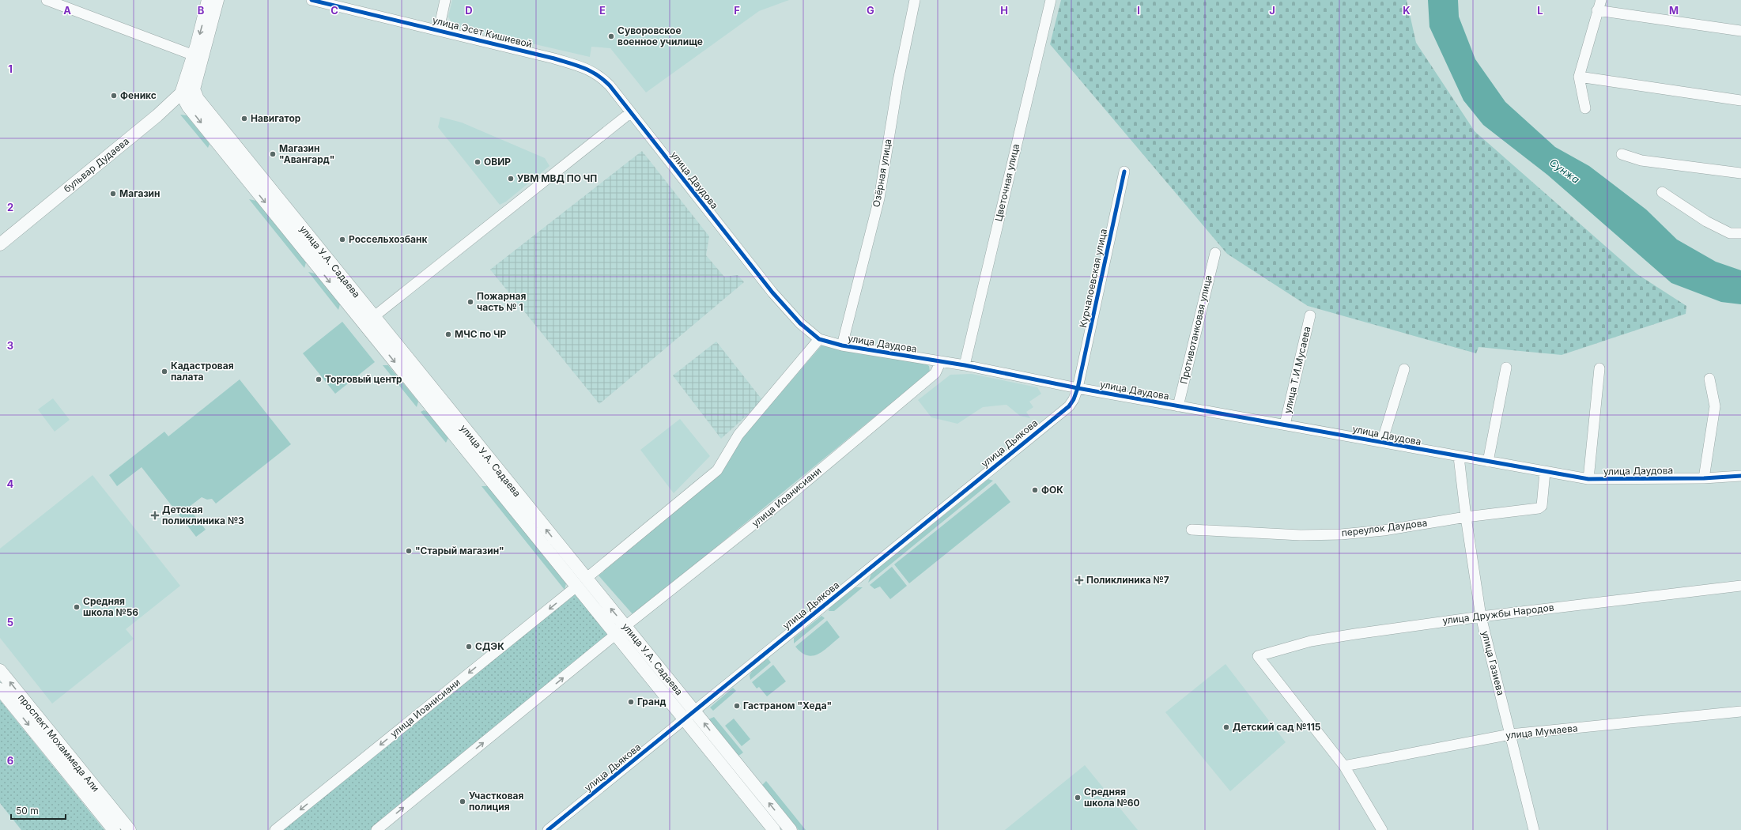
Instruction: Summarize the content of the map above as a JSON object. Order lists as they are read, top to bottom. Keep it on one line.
{"streets":{"main road":["бульвар Дудаева","улица У.А. Садаева","проспект Мохаммеда Али"],"street":["улица Эсет Кишиевой","Озёрная улица","улица Даудова","Цветочная улица","Курчалоевская улица","Противотанковая улица","улица Т.И.Мусаева","улица Дьякова","улица Иоанисиани","переулок Даудова","улица Дружбы Народов","улица Газиева","улица Мумаева"]},"crossings":[["улица Эсет Кишиевой","улица Даудова"],["бульвар Дудаева","улица У.А. Садаева"],["Озёрная улица","улица Даудова"],["улица Даудова","Цветочная улица"],["улица Даудова","Курчалоевская улица"],["улица Даудова","Противотанковая улица"],["улица Даудова","улица Т.И.Мусаева"],["улица Даудова","улица Дьякова"],["улица Даудова","улица Иоанисиани"],["улица Даудова","переулок Даудова"],["улица Даудова","улица Газиева"],["улица У.А. Садаева","улица Дьякова"],["улица У.А. Садаева","улица Иоанисиани"],["Курчалоевская улица","улица Дьякова"],["переулок Даудова","улица Газиева"],["улица Дружбы Народов","улица Газиева"],["улица Дружбы Народов","улица Мумаева"],["улица Газиева","улица Мумаева"]],"water":["Сунжа"],"places":{"other":["Суворовское военное училище","Феникс","Навигатор","Магазин \"Авангард\"","ОВИР","УВМ МВД ПО ЧП","Магазин","Россельхозбанк","Пожарная часть № 1","МЧС по ЧР","Кадастровая палата","Торговый центр","ФОК","\"Старый магазин\"","Средняя школа №56","СДЭК","Гранд","Гастраном \"Хеда\"","Детский сад №115","Средняя школа №60","Участковая полиция"],"health":["Детская поликлиника №3","Поликлиника №7"]},"scale_bar":"50 m","grid":{"columns":["A","B","C","D","E","F","G","H","I","J","K","L","M"],"rows":["1","2","3","4","5","6"]}}
